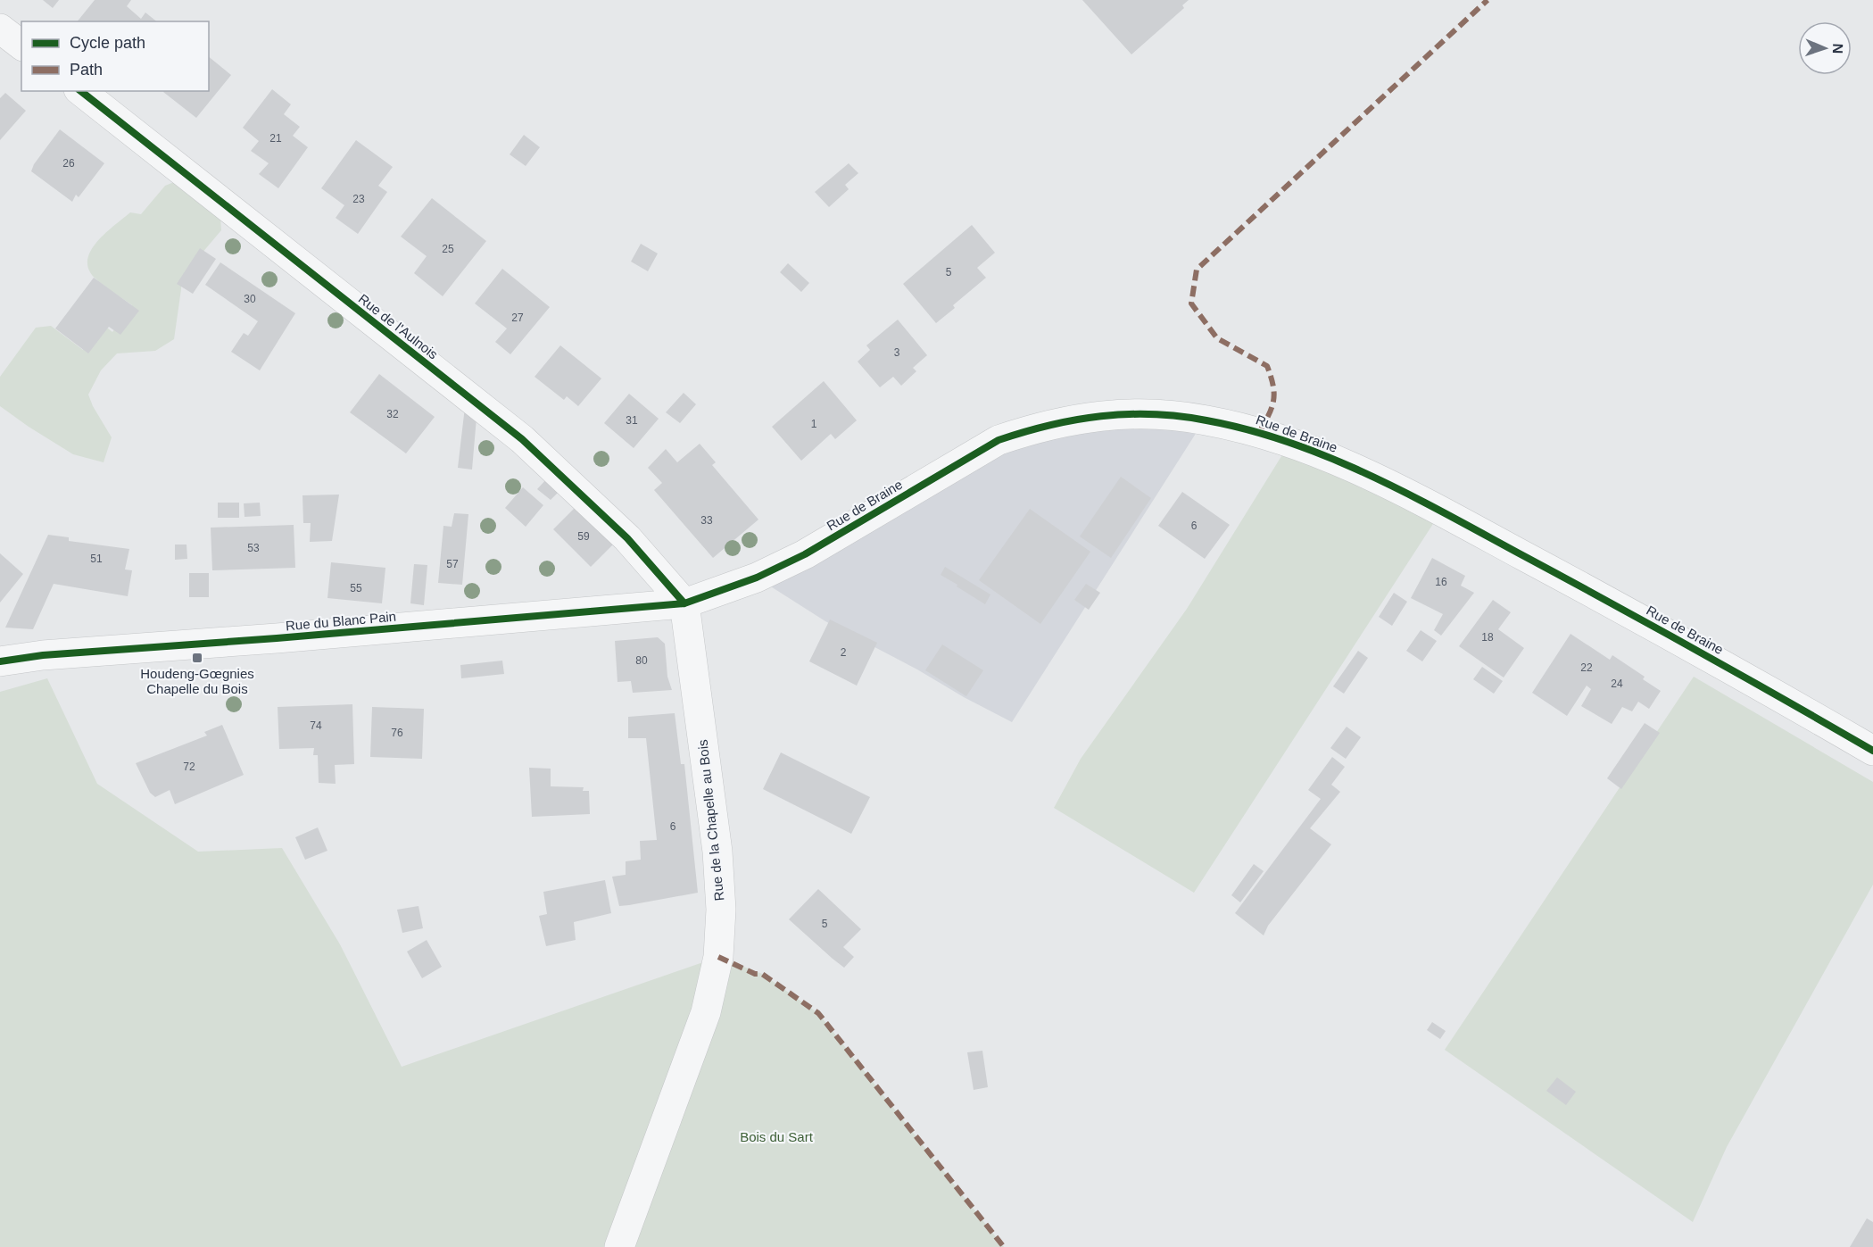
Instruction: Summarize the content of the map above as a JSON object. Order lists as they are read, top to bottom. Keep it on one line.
{"streets":{"street":["Rue de l'Aulnois","Rue de Braine","Rue du Blanc Pain","Rue de la Chapelle au Bois"]},"crossings":[["Rue de l'Aulnois","Rue de Braine"],["Rue de l'Aulnois","Rue du Blanc Pain"],["Rue de l'Aulnois","Rue de la Chapelle au Bois"],["Rue de Braine","Rue du Blanc Pain"],["Rue de Braine","Rue de la Chapelle au Bois"],["Rue du Blanc Pain","Rue de la Chapelle au Bois"]],"parks":["Bois du Sart"],"places":{"transit":["Houdeng-Gœgnies Chapelle du Bois"]},"house_numbers":["21","26","23","25","5","30","27","3","32","31","1","33","6","59","53","51","57","16","55","18","2","80","22","24","74","76","72","6","5"],"legend":["Cycle path","Path"],"north":"right"}
